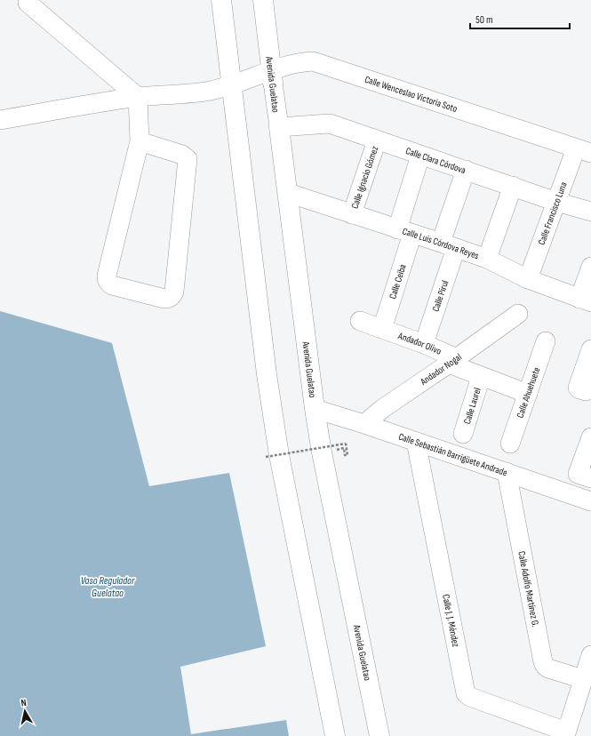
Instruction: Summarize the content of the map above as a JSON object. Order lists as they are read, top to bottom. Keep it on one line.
{"streets":{"main road":["Avenida Guelatao"],"street":["Calle Wenceslao Victoria Soto","Calle Clara Córdova","Calle Ignacio Gómez","Calle Francisco Luna","Calle Luis Córdova Reyes","Calle Ceiba","Calle Pirul","Andador Olivo","Andador Nogal","Calle Ahuehuete","Calle Laurel","Calle Sebastián Barrigüete Andrade","Calle Adolfo Martínez G.","Calle J. J. Méndez"]},"crossings":[["Avenida Guelatao","Calle Wenceslao Victoria Soto"],["Avenida Guelatao","Calle Clara Córdova"],["Avenida Guelatao","Calle Luis Córdova Reyes"],["Avenida Guelatao","Calle Sebastián Barrigüete Andrade"],["Calle Wenceslao Victoria Soto","Calle Francisco Luna"],["Calle Clara Córdova","Calle Ignacio Gómez"],["Calle Clara Córdova","Calle Francisco Luna"],["Calle Clara Córdova","Calle Ceiba"],["Calle Clara Córdova","Calle Pirul"],["Calle Ignacio Gómez","Calle Luis Córdova Reyes"],["Calle Francisco Luna","Calle Luis Córdova Reyes"],["Calle Luis Córdova Reyes","Calle Ceiba"],["Calle Luis Córdova Reyes","Calle Pirul"],["Calle Ceiba","Andador Olivo"],["Calle Pirul","Andador Olivo"],["Andador Olivo","Andador Nogal"],["Andador Olivo","Calle Ahuehuete"],["Andador Olivo","Calle Laurel"],["Andador Nogal","Calle Sebastián Barrigüete Andrade"],["Calle Sebastián Barrigüete Andrade","Calle Adolfo Martínez G."],["Calle Sebastián Barrigüete Andrade","Calle J. J. Méndez"]],"water":["Vaso Regulador Guelatao"],"scale_bar":"50 m","north":"top"}
